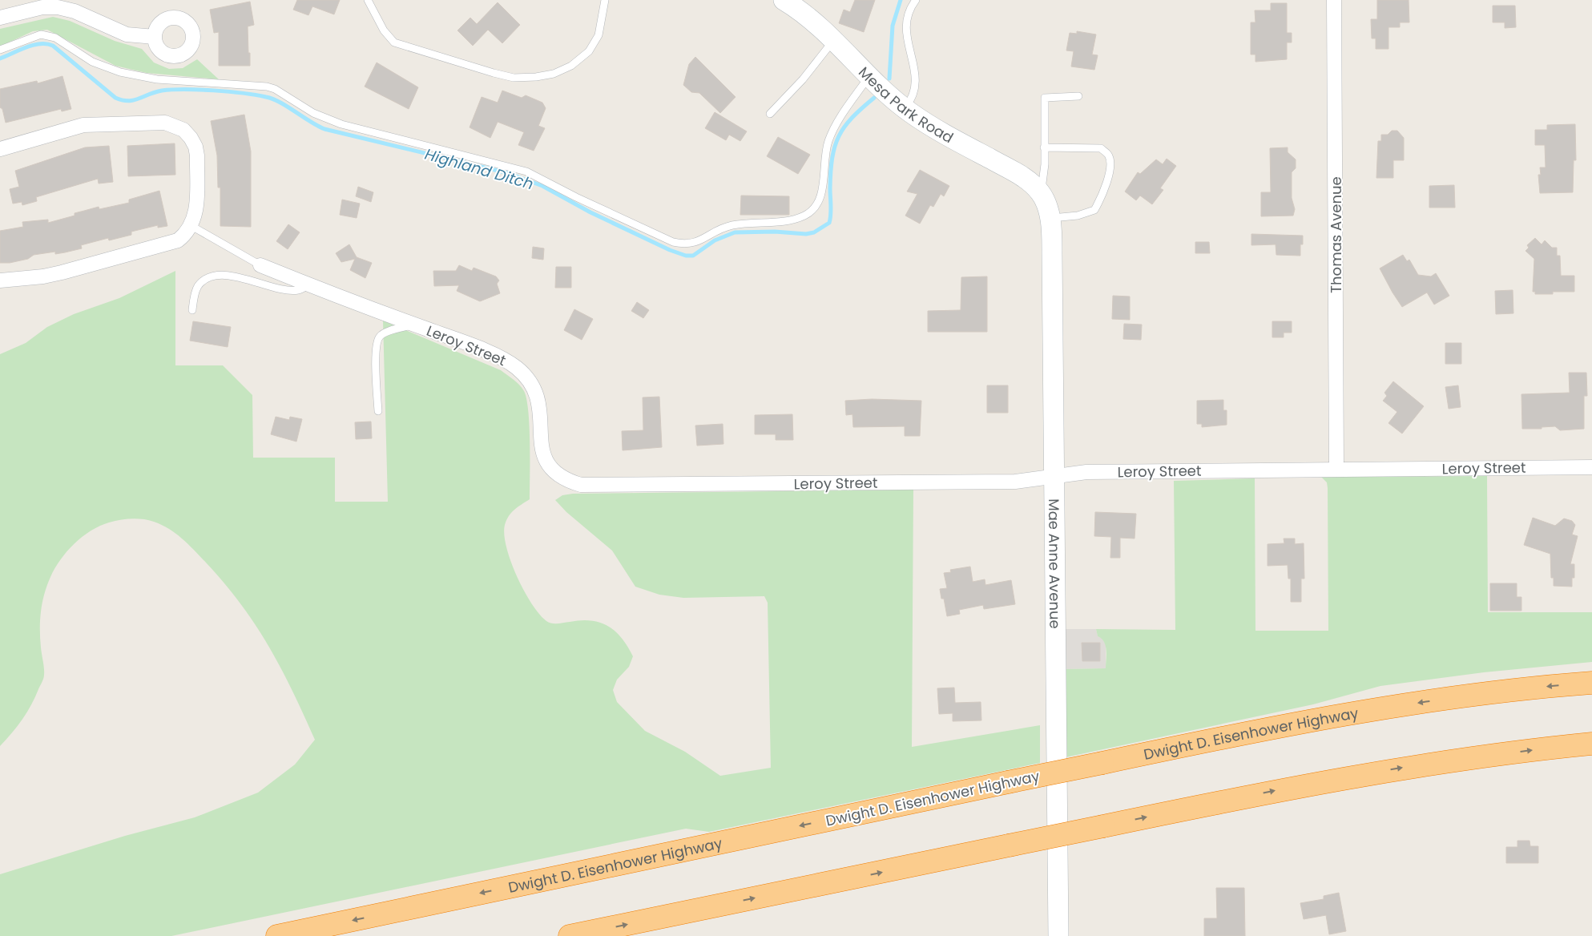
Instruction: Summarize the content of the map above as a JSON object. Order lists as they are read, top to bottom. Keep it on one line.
{"streets":{"highway":["Dwight D. Eisenhower Highway"],"street":["Mesa Park Road","Thomas Avenue","Leroy Street","Mae Anne Avenue"]},"crossings":[["Mesa Park Road","Mae Anne Avenue"],["Thomas Avenue","Leroy Street"],["Leroy Street","Mae Anne Avenue"]],"water":["Highland Ditch"]}
